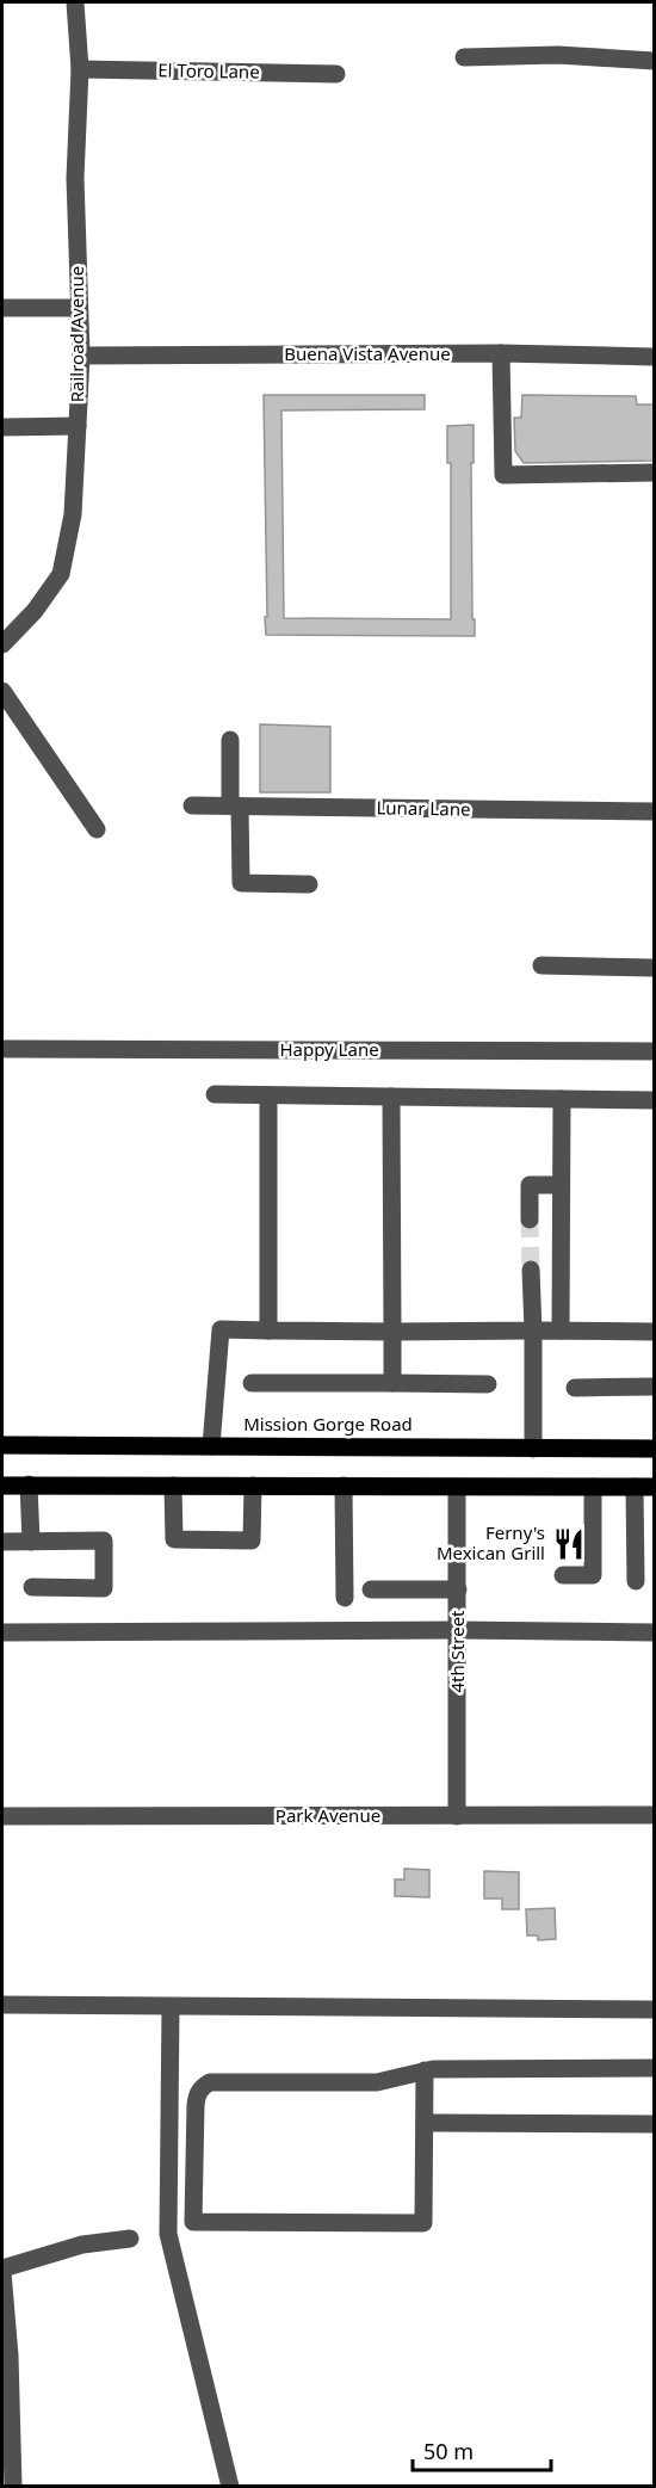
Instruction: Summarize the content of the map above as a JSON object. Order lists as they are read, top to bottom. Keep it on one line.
{"streets":{"main road":["Mission Gorge Road"],"street":["El Toro Lane","Railroad Avenue","Buena Vista Avenue","Lunar Lane","Happy Lane","4th Street","Park Avenue"]},"crossings":[["El Toro Lane","Railroad Avenue"],["Railroad Avenue","Buena Vista Avenue"],["4th Street","Park Avenue"]],"places":{"restaurant":["Ferny's Mexican Grill"]},"scale_bar":"50 m"}
